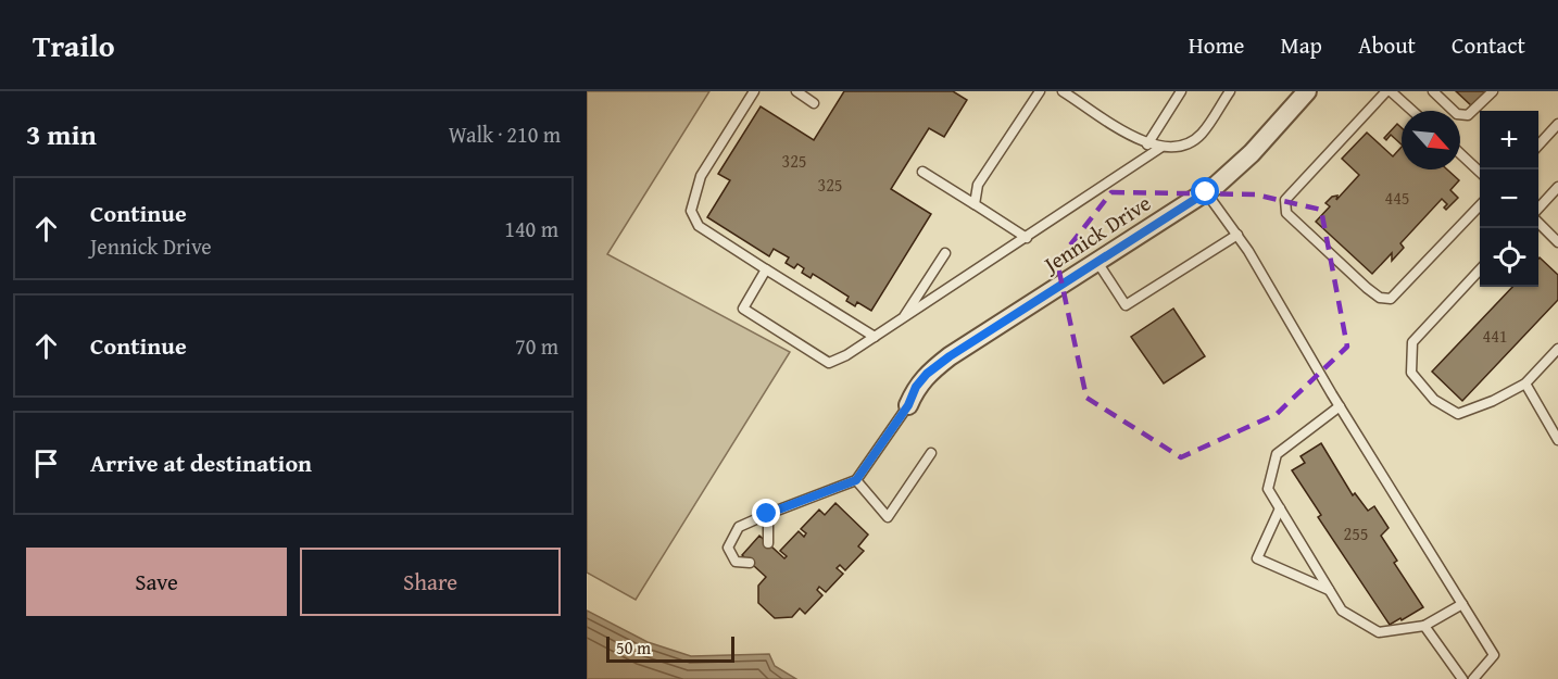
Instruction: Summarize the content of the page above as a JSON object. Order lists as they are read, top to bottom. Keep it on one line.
{"streets":{"street":["Jennick Drive"]},"house_numbers":["325","325","445","441","255"],"scale_bar":"50 m","north":"bottom right","page":{"header":"Trailo","nav":["Home","Map","About","Contact"],"heading":["3 min","Walk · 210 m"],"map_buttons":["+","−"],"list":[["Continue","Jennick Drive","140 m"],["Continue","70 m"],"Arrive at destination"],"buttons":["Save","Share"],"scale":"50 m"}}
